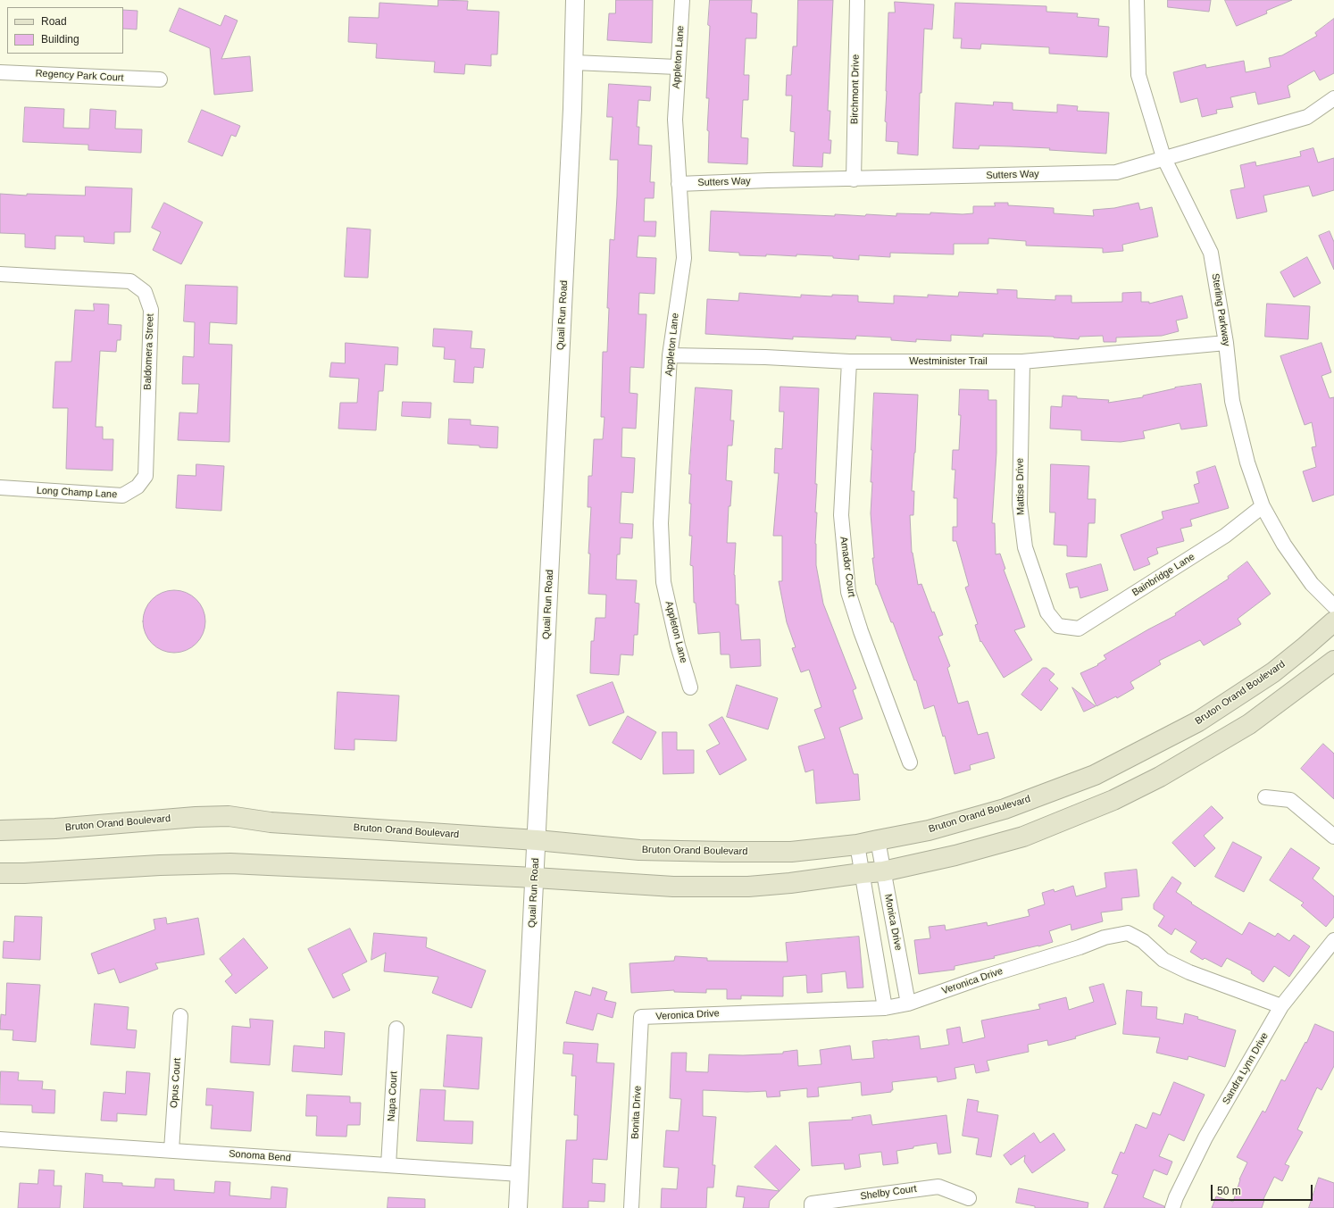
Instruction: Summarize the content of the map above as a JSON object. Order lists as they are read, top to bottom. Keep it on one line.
{"streets":{"main road":["Bruton Orand Boulevard"],"street":["Appleton Lane","Regency Park Court","Birchmont Drive","Sutters Way","Sterling Parkway","Quail Run Road","Baldomera Street","Westminister Trail","Mattise Drive","Long Champ Lane","Amador Court","Bainbridge Lane","Monica Drive","Veronica Drive","Sandra Lynn Drive","Opus Court","Napa Court","Bonita Drive","Sonoma Bend","Shelby Court"]},"crossings":[["Appleton Lane","Sutters Way"],["Appleton Lane","Westminister Trail"],["Birchmont Drive","Sutters Way"],["Sutters Way","Sterling Parkway"],["Sterling Parkway","Westminister Trail"],["Sterling Parkway","Bainbridge Lane"],["Quail Run Road","Bruton Orand Boulevard"],["Quail Run Road","Sonoma Bend"],["Baldomera Street","Long Champ Lane"],["Westminister Trail","Mattise Drive"],["Westminister Trail","Amador Court"],["Mattise Drive","Bainbridge Lane"],["Bruton Orand Boulevard","Monica Drive"],["Monica Drive","Veronica Drive"],["Veronica Drive","Sandra Lynn Drive"],["Veronica Drive","Bonita Drive"],["Opus Court","Sonoma Bend"],["Napa Court","Sonoma Bend"]],"legend":["Road","Building"],"scale_bar":"50 m"}
